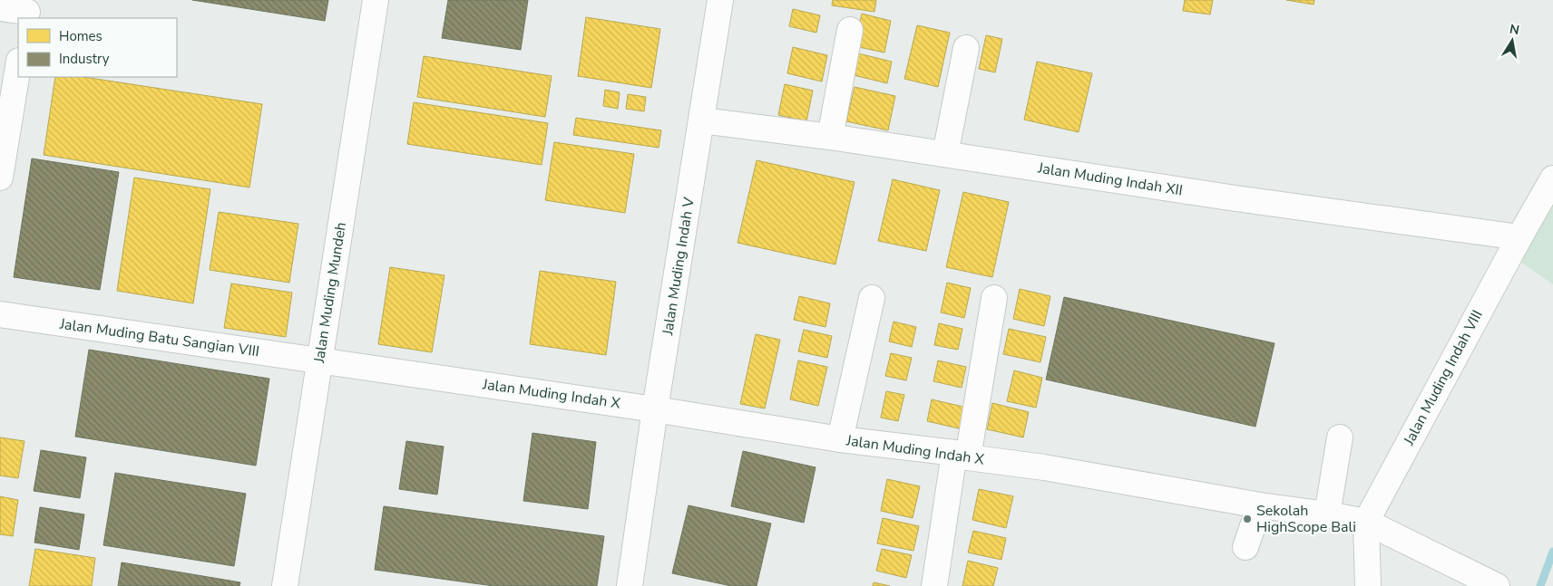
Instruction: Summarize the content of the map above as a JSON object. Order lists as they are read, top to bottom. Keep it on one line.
{"streets":{"street":["Jalan Muding Indah XII","Jalan Muding Indah V","Jalan Muding Mundeh","Jalan Muding Batu Sangian VIII","Jalan Muding Indah VIII","Jalan Muding Indah X"]},"crossings":[["Jalan Muding Indah XII","Jalan Muding Indah V"],["Jalan Muding Indah XII","Jalan Muding Indah VIII"],["Jalan Muding Indah V","Jalan Muding Indah X"],["Jalan Muding Mundeh","Jalan Muding Batu Sangian VIII"],["Jalan Muding Mundeh","Jalan Muding Indah X"],["Jalan Muding Batu Sangian VIII","Jalan Muding Indah X"],["Jalan Muding Indah VIII","Jalan Muding Indah X"]],"places":["Sekolah HighScope Bali"],"legend":["Homes","Industry"],"north":"top"}
